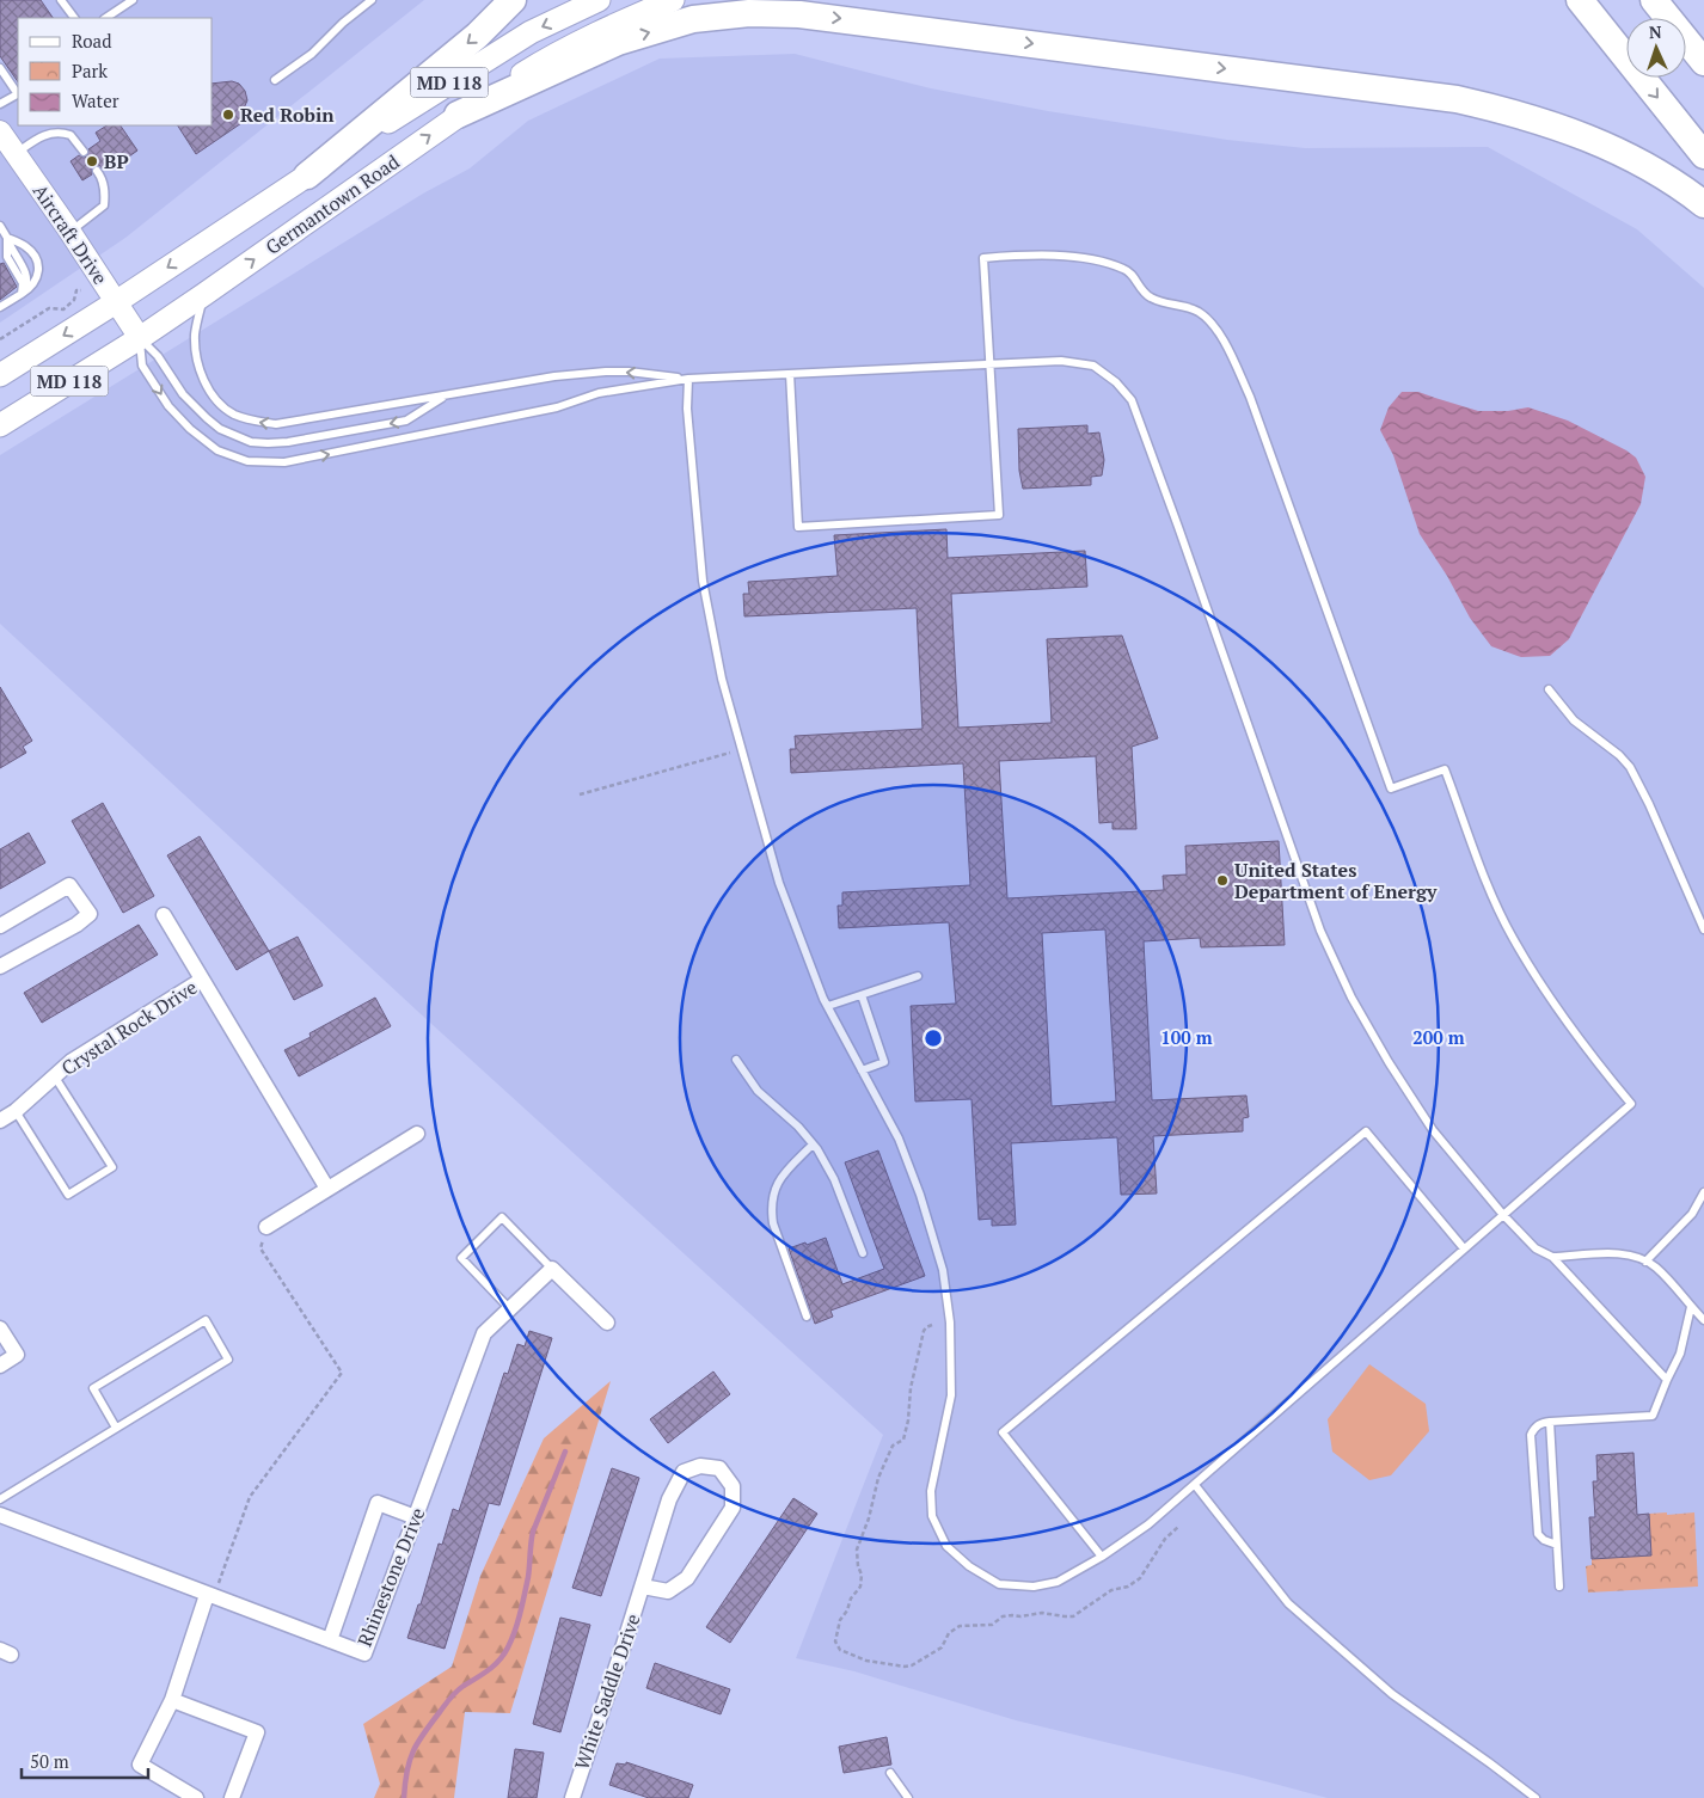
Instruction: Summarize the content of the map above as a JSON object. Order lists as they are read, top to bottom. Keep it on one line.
{"streets":{"main road":["MD 118","Germantown Road"],"street":["Aircraft Drive","Crystal Rock Drive","Rhinestone Drive","White Saddle Drive"]},"crossings":[["Germantown Road","Aircraft Drive"]],"places":["Red Robin","BP","United States Department of Energy"],"legend":["Road","Park","Water"],"scale_bar":"50 m","north":"top","rings":["100 m","200 m"]}
